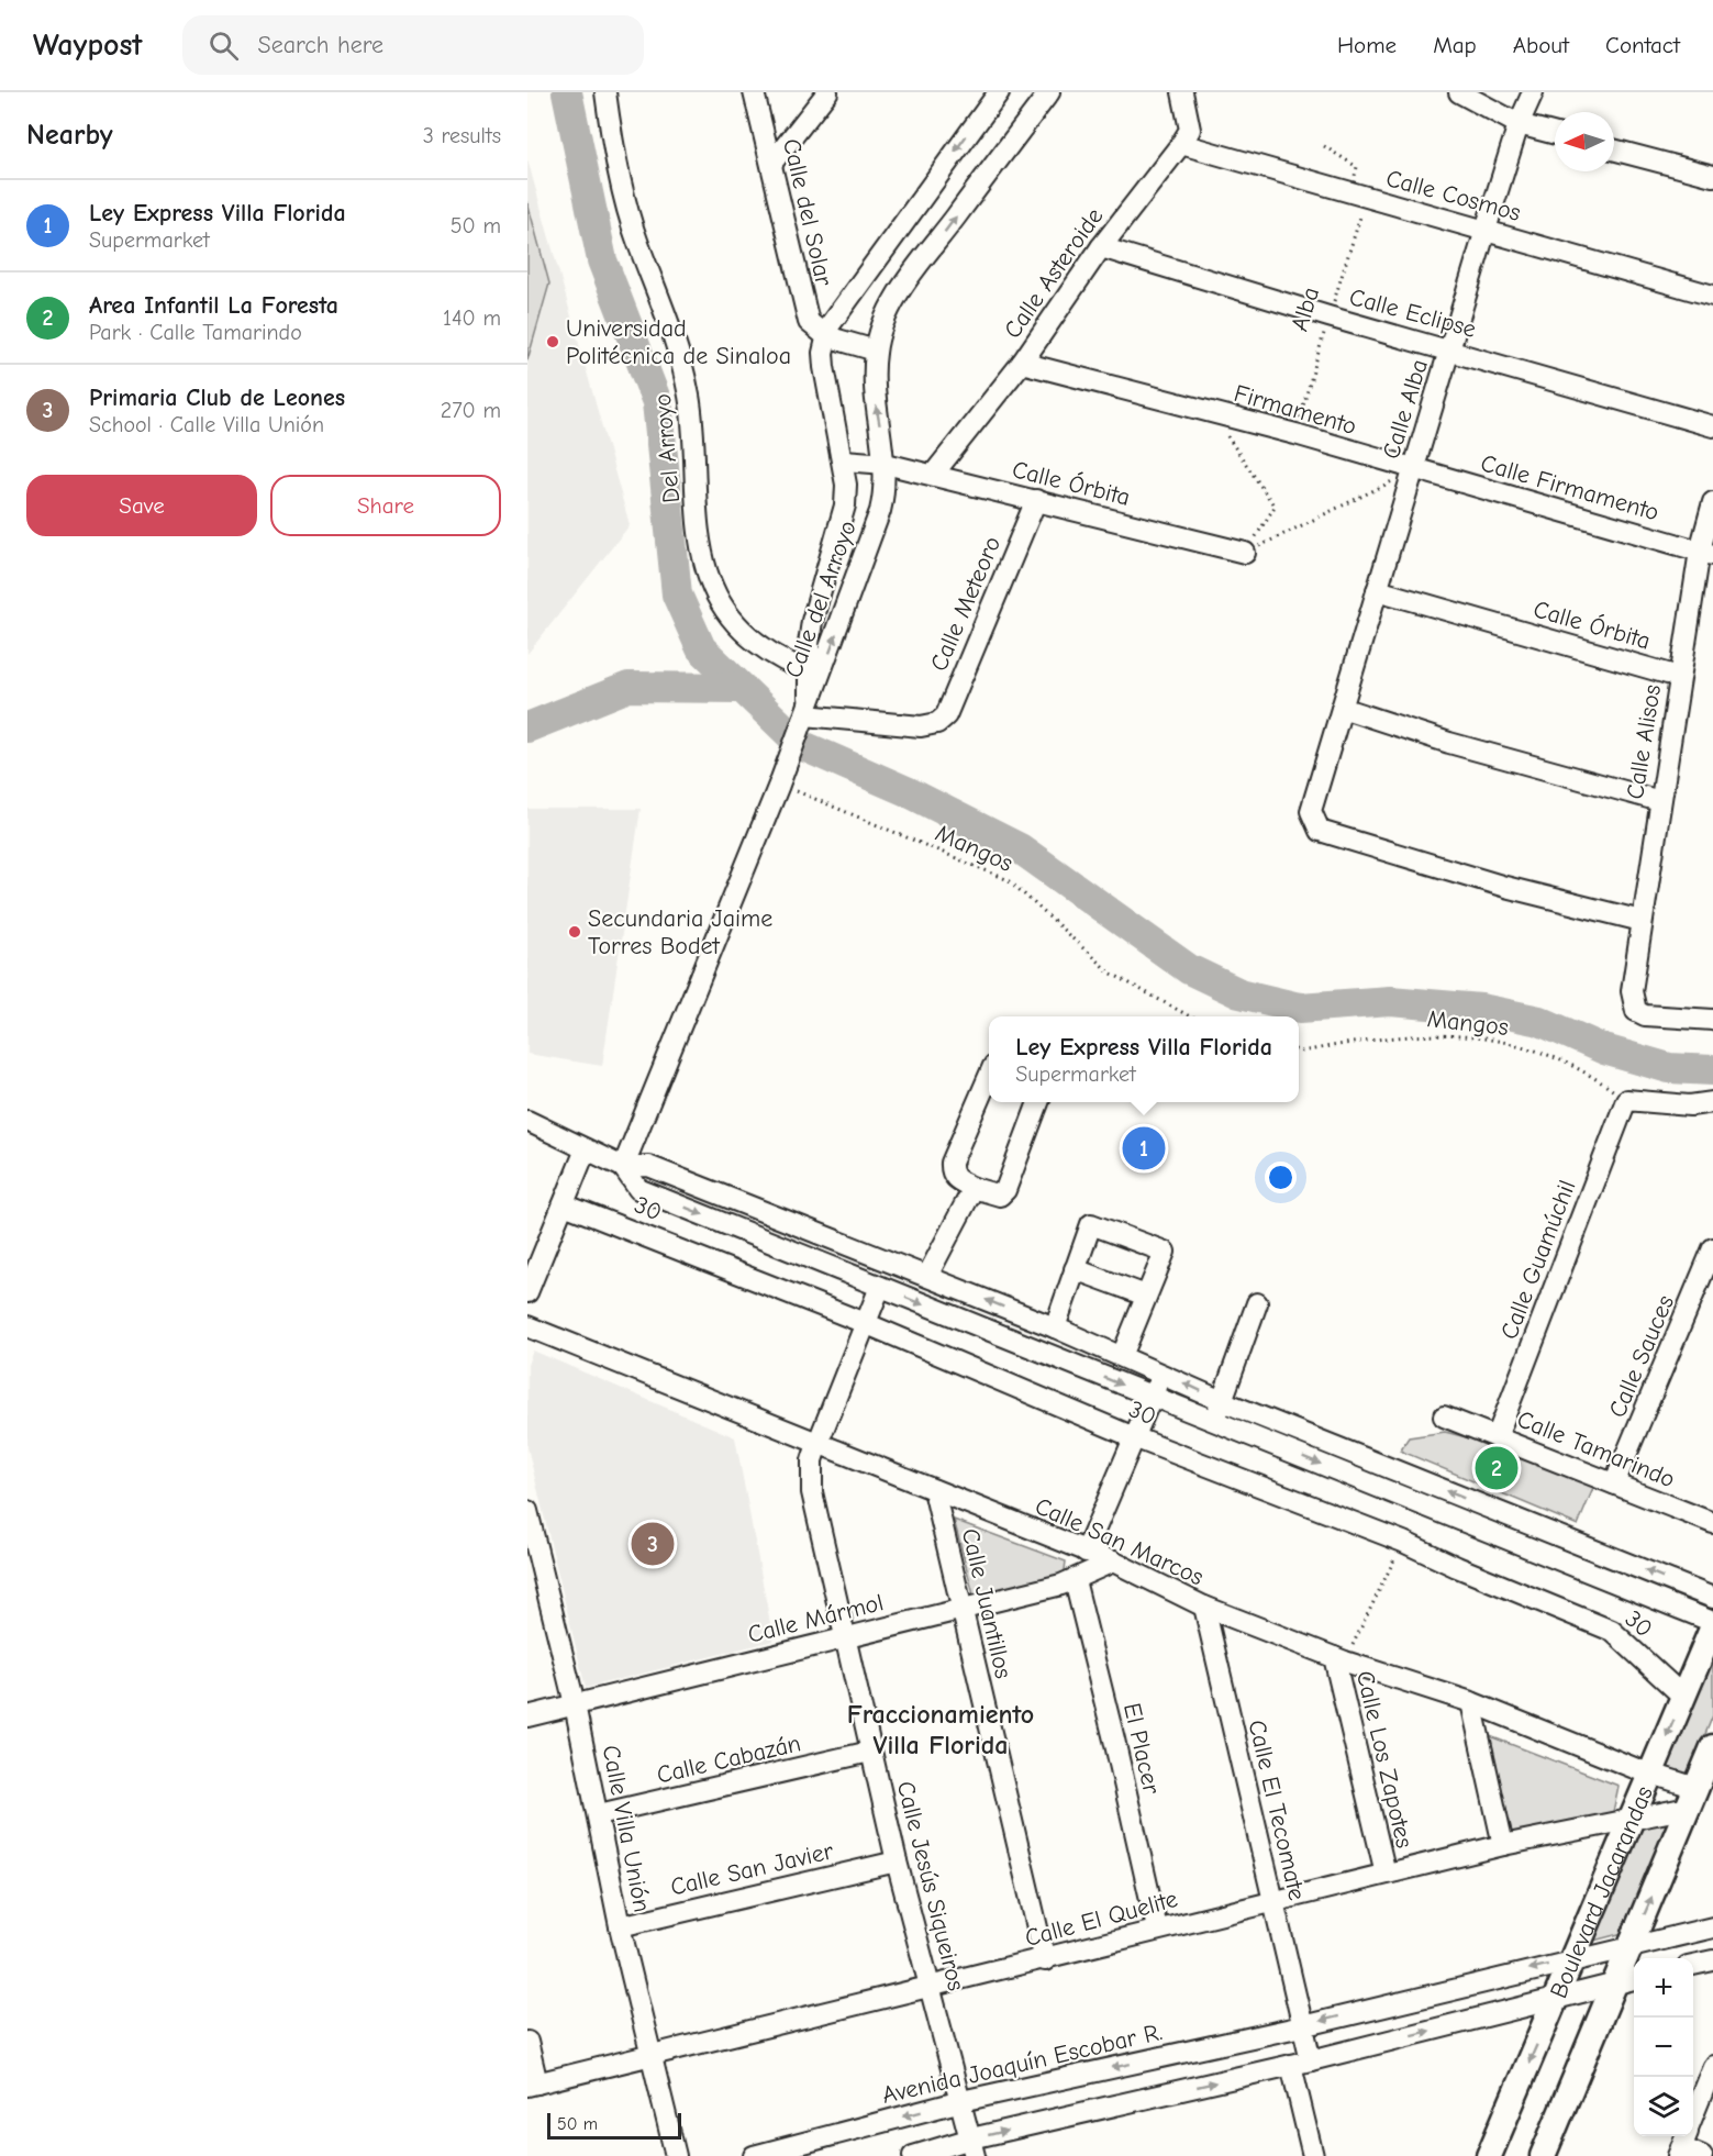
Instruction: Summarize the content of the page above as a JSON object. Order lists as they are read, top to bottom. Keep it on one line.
{"streets":{"main road":["Boulevard Jacarandas"],"street":["Calle Cosmos","Calle del Solar","Calle Asteroide","Calle Eclipse","Firmamento","Calle Alba","Del Arroyo","Calle Órbita","Calle Firmamento","Calle del Arroyo","Calle Meteoro","Calle Alisos","30","Calle Guamúchil","Calle Sauces","Calle Tamarindo","Calle San Marcos","Calle Juantillos","Calle Mármol","El Placer","Calle Cabazán","Calle Los Zapotes","Calle El Tecomate","Calle Villa Unión","Calle San Javier","Calle Jesús Siqueiros","Calle El Quelite","Avenida Joaquín Escobar R."],"path":["Alba","Mangos"]},"crossings":[["Calle Cosmos","Calle Asteroide"],["Calle Cosmos","Alba"],["Calle Cosmos","Calle Alba"],["Calle del Solar","Calle del Arroyo"],["Calle Asteroide","Calle Eclipse"],["Calle Asteroide","Calle Órbita"],["Alba","Calle Eclipse"],["Alba","Firmamento"],["Calle Eclipse","Calle Alba"],["Firmamento","Calle Alba"],["Firmamento","Calle Firmamento"],["Calle Alba","Calle Órbita"],["Calle Alba","Calle Firmamento"],["Calle Alba","Calle Alisos"],["Del Arroyo","Calle del Arroyo"],["Calle Órbita","Calle del Arroyo"],["Calle Órbita","Calle Meteoro"],["Calle Órbita","Calle Alisos"],["Calle Firmamento","Calle Alisos"],["Calle del Arroyo","Calle Meteoro"],["Calle del Arroyo","Mangos"],["Mangos","Calle Guamúchil"],["30","Calle Jesús Siqueiros"],["30","Boulevard Jacarandas"],["Calle Guamúchil","Calle Tamarindo"],["Calle Sauces","Calle Tamarindo"],["Calle San Marcos","Calle Juantillos"],["Calle San Marcos","Calle Mármol"],["Calle San Marcos","Calle Los Zapotes"],["Calle San Marcos","Calle El Tecomate"],["Calle San Marcos","Calle Jesús Siqueiros"],["Calle San Marcos","Boulevard Jacarandas"],["Calle San Marcos","Calle El Quelite"],["Calle Juantillos","Calle Mármol"],["Calle Juantillos","Calle El Quelite"],["Calle Mármol","El Placer"],["Calle Mármol","Calle Villa Unión"],["Calle Mármol","Calle Jesús Siqueiros"],["El Placer","Calle El Quelite"],["Calle Cabazán","Calle Villa Unión"],["Calle Cabazán","Calle Jesús Siqueiros"],["Calle Los Zapotes","Calle El Quelite"],["Calle El Tecomate","Calle El Quelite"],["Calle El Tecomate","Avenida Joaquín Escobar R."],["Calle Villa Unión","Calle San Javier"],["Calle Villa Unión","Calle El Quelite"],["Calle San Javier","Calle Jesús Siqueiros"],["Calle Jesús Siqueiros","Calle El Quelite"],["Calle Jesús Siqueiros","Avenida Joaquín Escobar R."],["Boulevard Jacarandas","Calle El Quelite"],["Boulevard Jacarandas","Avenida Joaquín Escobar R."]],"districts":["Fraccionamiento Villa Florida"],"places":["Universidad Politécnica de Sinaloa","Secundaria Jaime Torres Bodet"],"scale_bar":"50 m","north":"left","page":{"header":"Waypost","search":"Search here","nav":["Home","Map","About","Contact"],"heading":["Nearby","3 results"],"list":[{"mark":"1","name":"Ley Express Villa Florida","note":"Supermarket","value":"50 m"},{"mark":"2","name":"Area Infantil La Foresta","note":"Park · Calle Tamarindo","value":"140 m"},{"mark":"3","name":"Primaria Club de Leones","note":"School · Calle Villa Unión","value":"270 m"}],"buttons":["Save","Share"],"popup":["Ley Express Villa Florida","Supermarket"],"pins":["1","2","3"],"map_buttons":["+","−"],"scale":"50 m"}}
